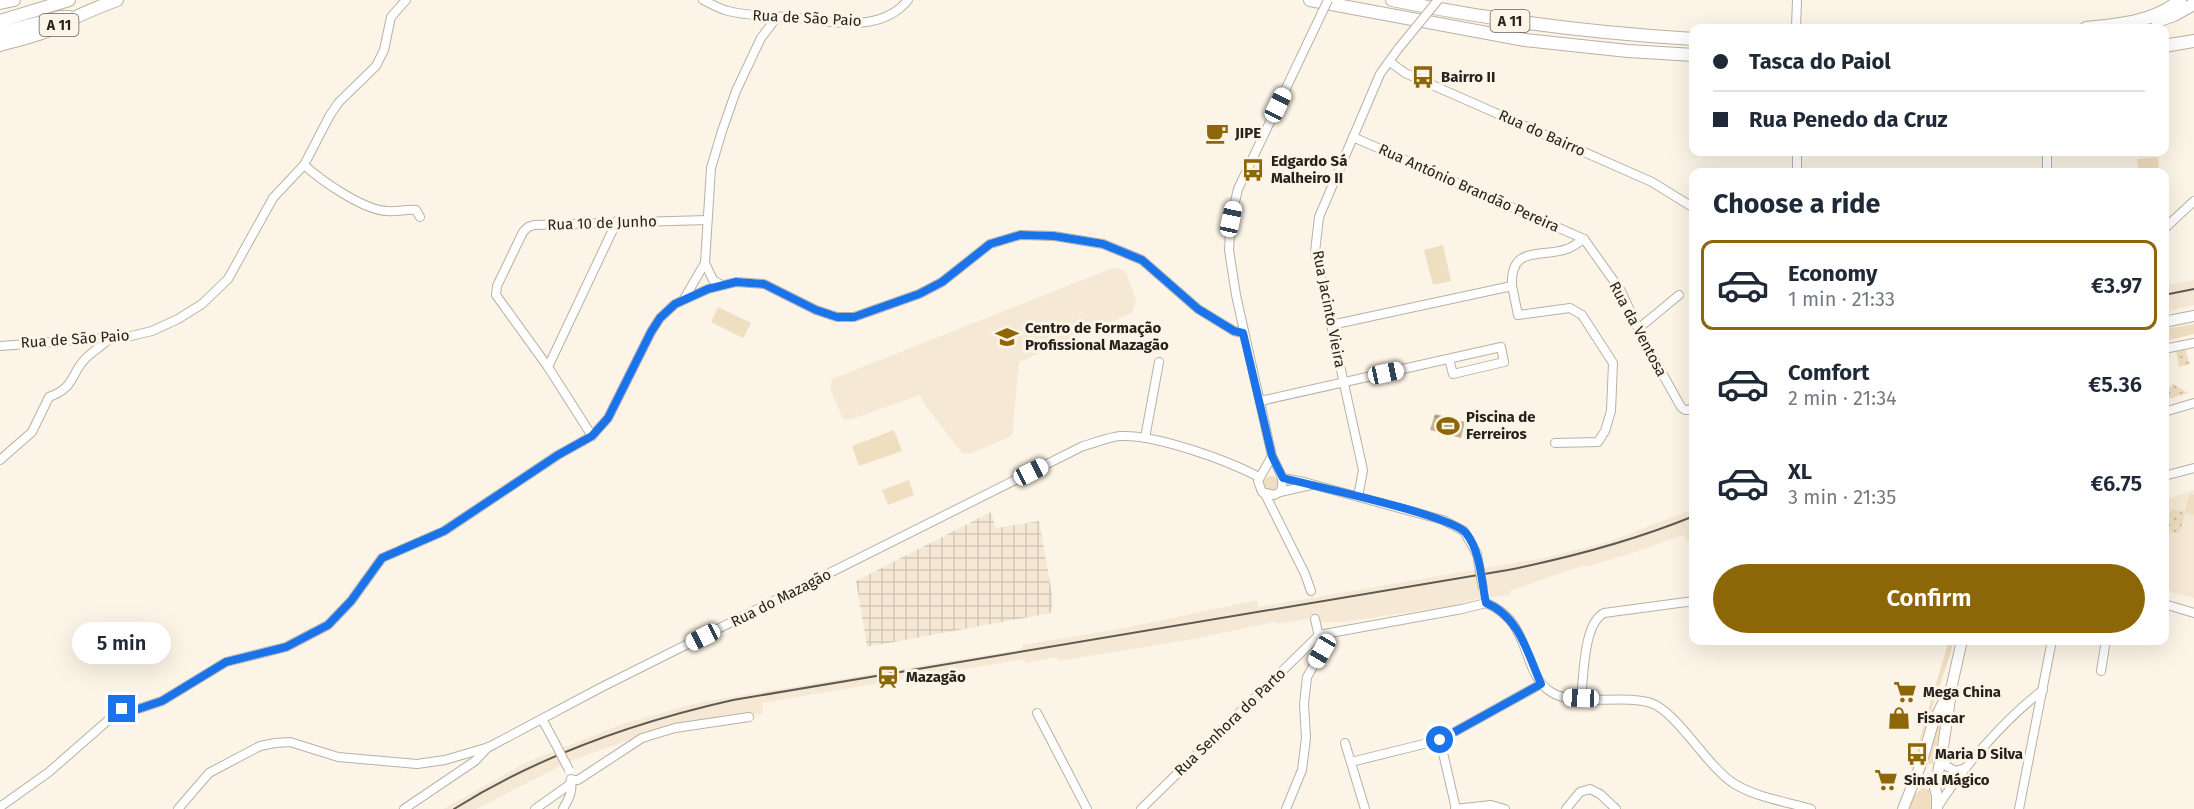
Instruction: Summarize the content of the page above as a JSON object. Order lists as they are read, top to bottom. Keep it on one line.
{"streets":{"highway":["A 11"],"street":["Rua de São Paio","Rua do Bairro","Rua António Brandão Pereira","Rua 10 de Junho","Rua Jacinto Vieira","Rua da Ventosa","Rua do Mazagão","Rua Senhora do Parto"]},"crossings":[["Rua do Bairro","Rua Jacinto Vieira"],["Rua António Brandão Pereira","Rua Jacinto Vieira"],["Rua António Brandão Pereira","Rua da Ventosa"]],"places":{"bus stop":["Bairro II","Edgardo Sá Malheiro II","Maria D Silva"],"cafe":["JIPE"],"school or university":["Centro de Formação Profissional Mazagão"],"sports":["Piscina de Ferreiros"],"station":["Mazagão"],"supermarket":["Mega China","Sinal Mágico"],"shop":["Fisacar"]},"page":{"banner":["Tasca do Paiol","Rua Penedo da Cruz"],"heading":"Choose a ride","list":[{"name":"Economy","note":"1 min · 21:33","value":"€3.97"},{"name":"Comfort","note":"2 min · 21:34","value":"€5.36"},{"name":"XL","note":"3 min · 21:35","value":"€6.75"}],"buttons":"Confirm","bubble":"5 min"}}
